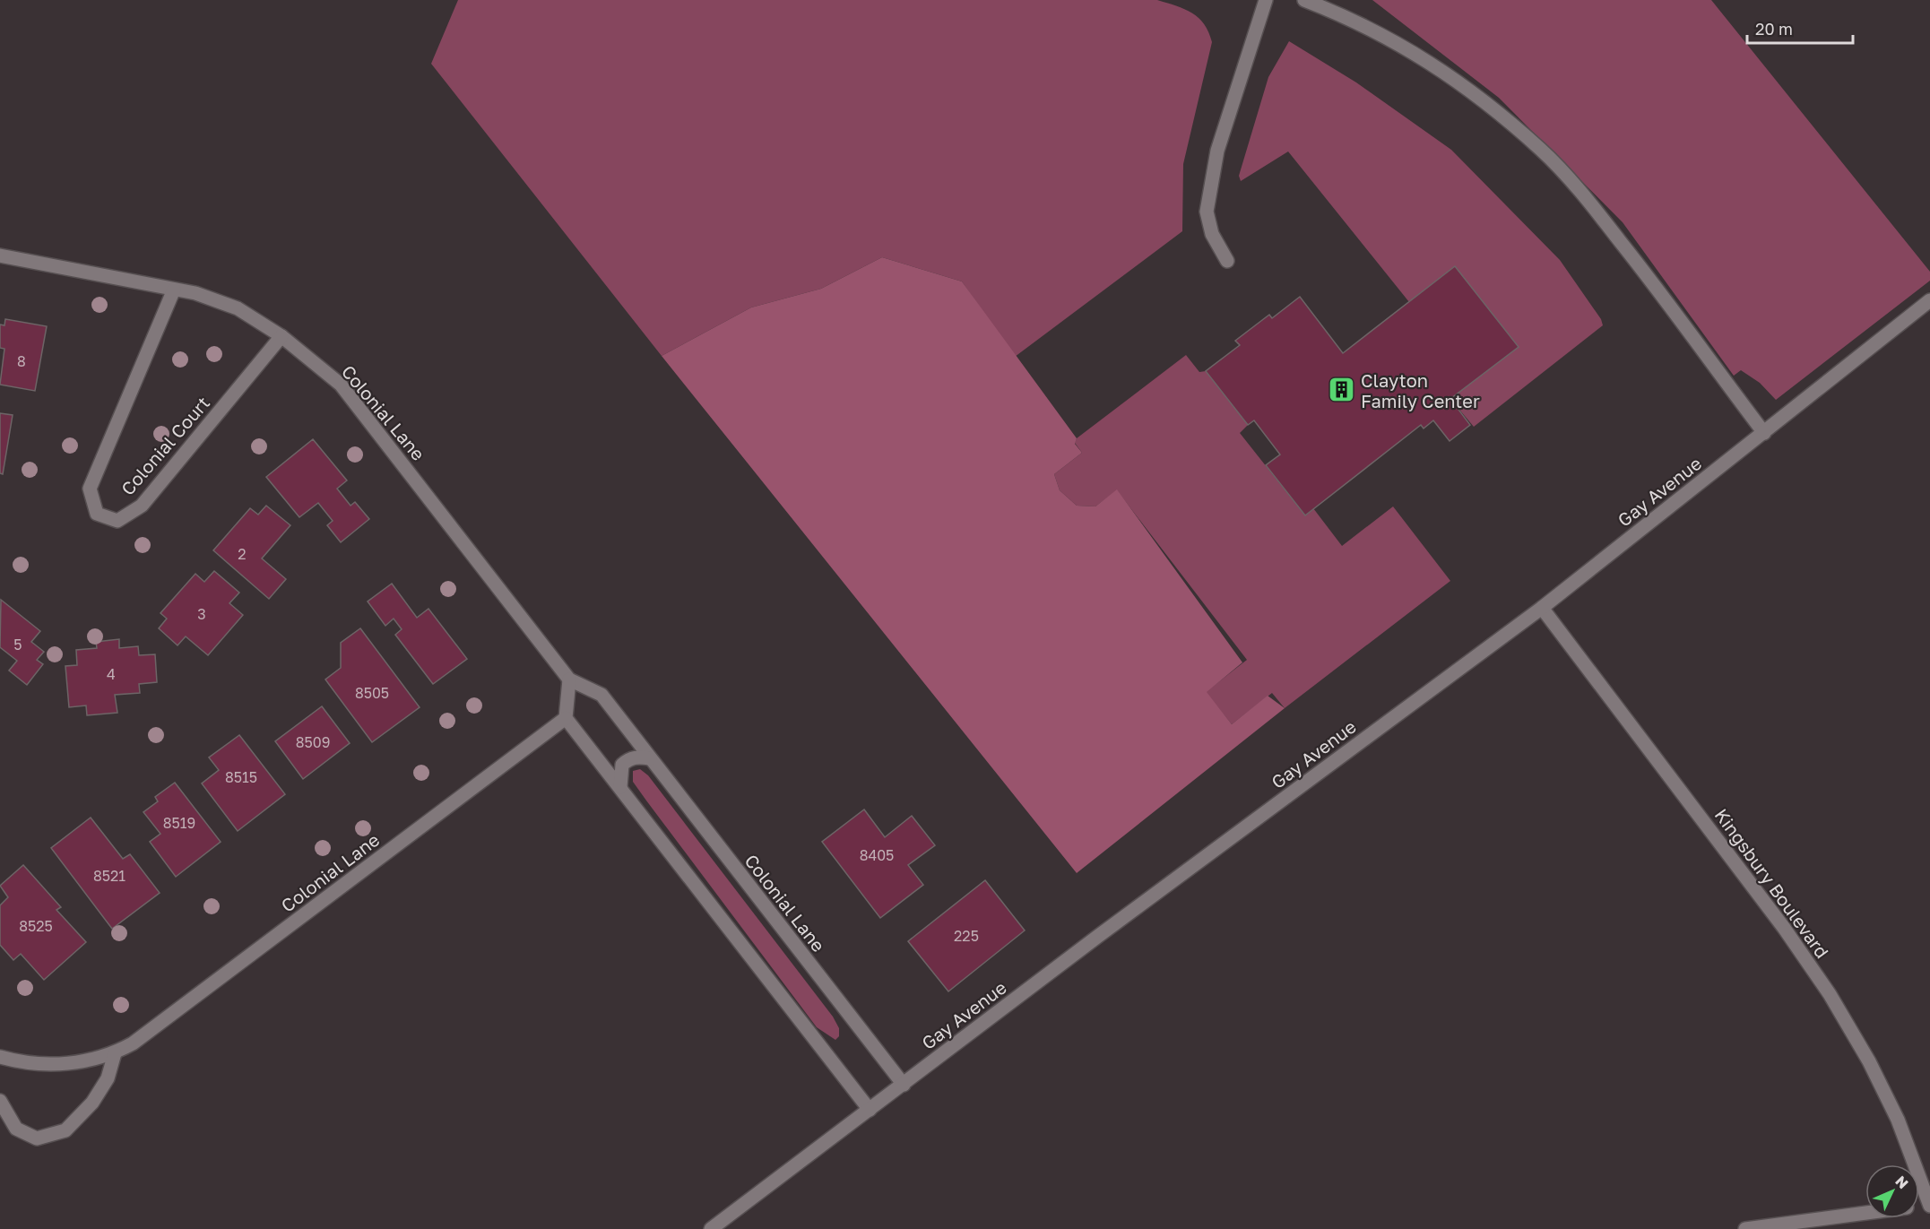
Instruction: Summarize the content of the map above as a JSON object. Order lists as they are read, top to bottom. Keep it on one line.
{"streets":{"street":["Colonial Lane","Colonial Court","Gay Avenue","Kingsbury Boulevard"]},"crossings":[["Colonial Lane","Colonial Court"],["Colonial Lane","Gay Avenue"],["Gay Avenue","Kingsbury Boulevard"]],"places":{"building":["Clayton Family Center"]},"house_numbers":["8","2","3","5","4","8505","8509","8515","8519","8405","8521","8525","225"],"scale_bar":"20 m","north":"top right"}
